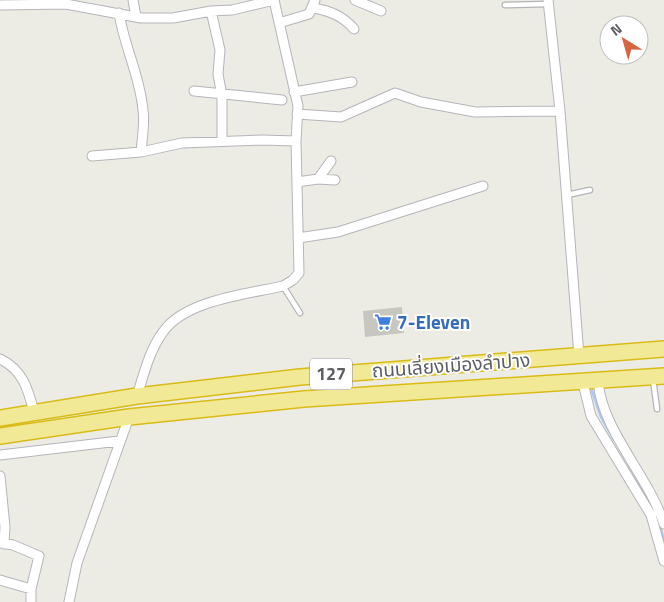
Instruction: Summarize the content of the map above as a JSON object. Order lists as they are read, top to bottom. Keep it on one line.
{"streets":{"highway":["ถนนเลี่ยงเมืองลำปาง","127"]},"places":{"supermarket":["7-Eleven"]},"north":"top left"}
